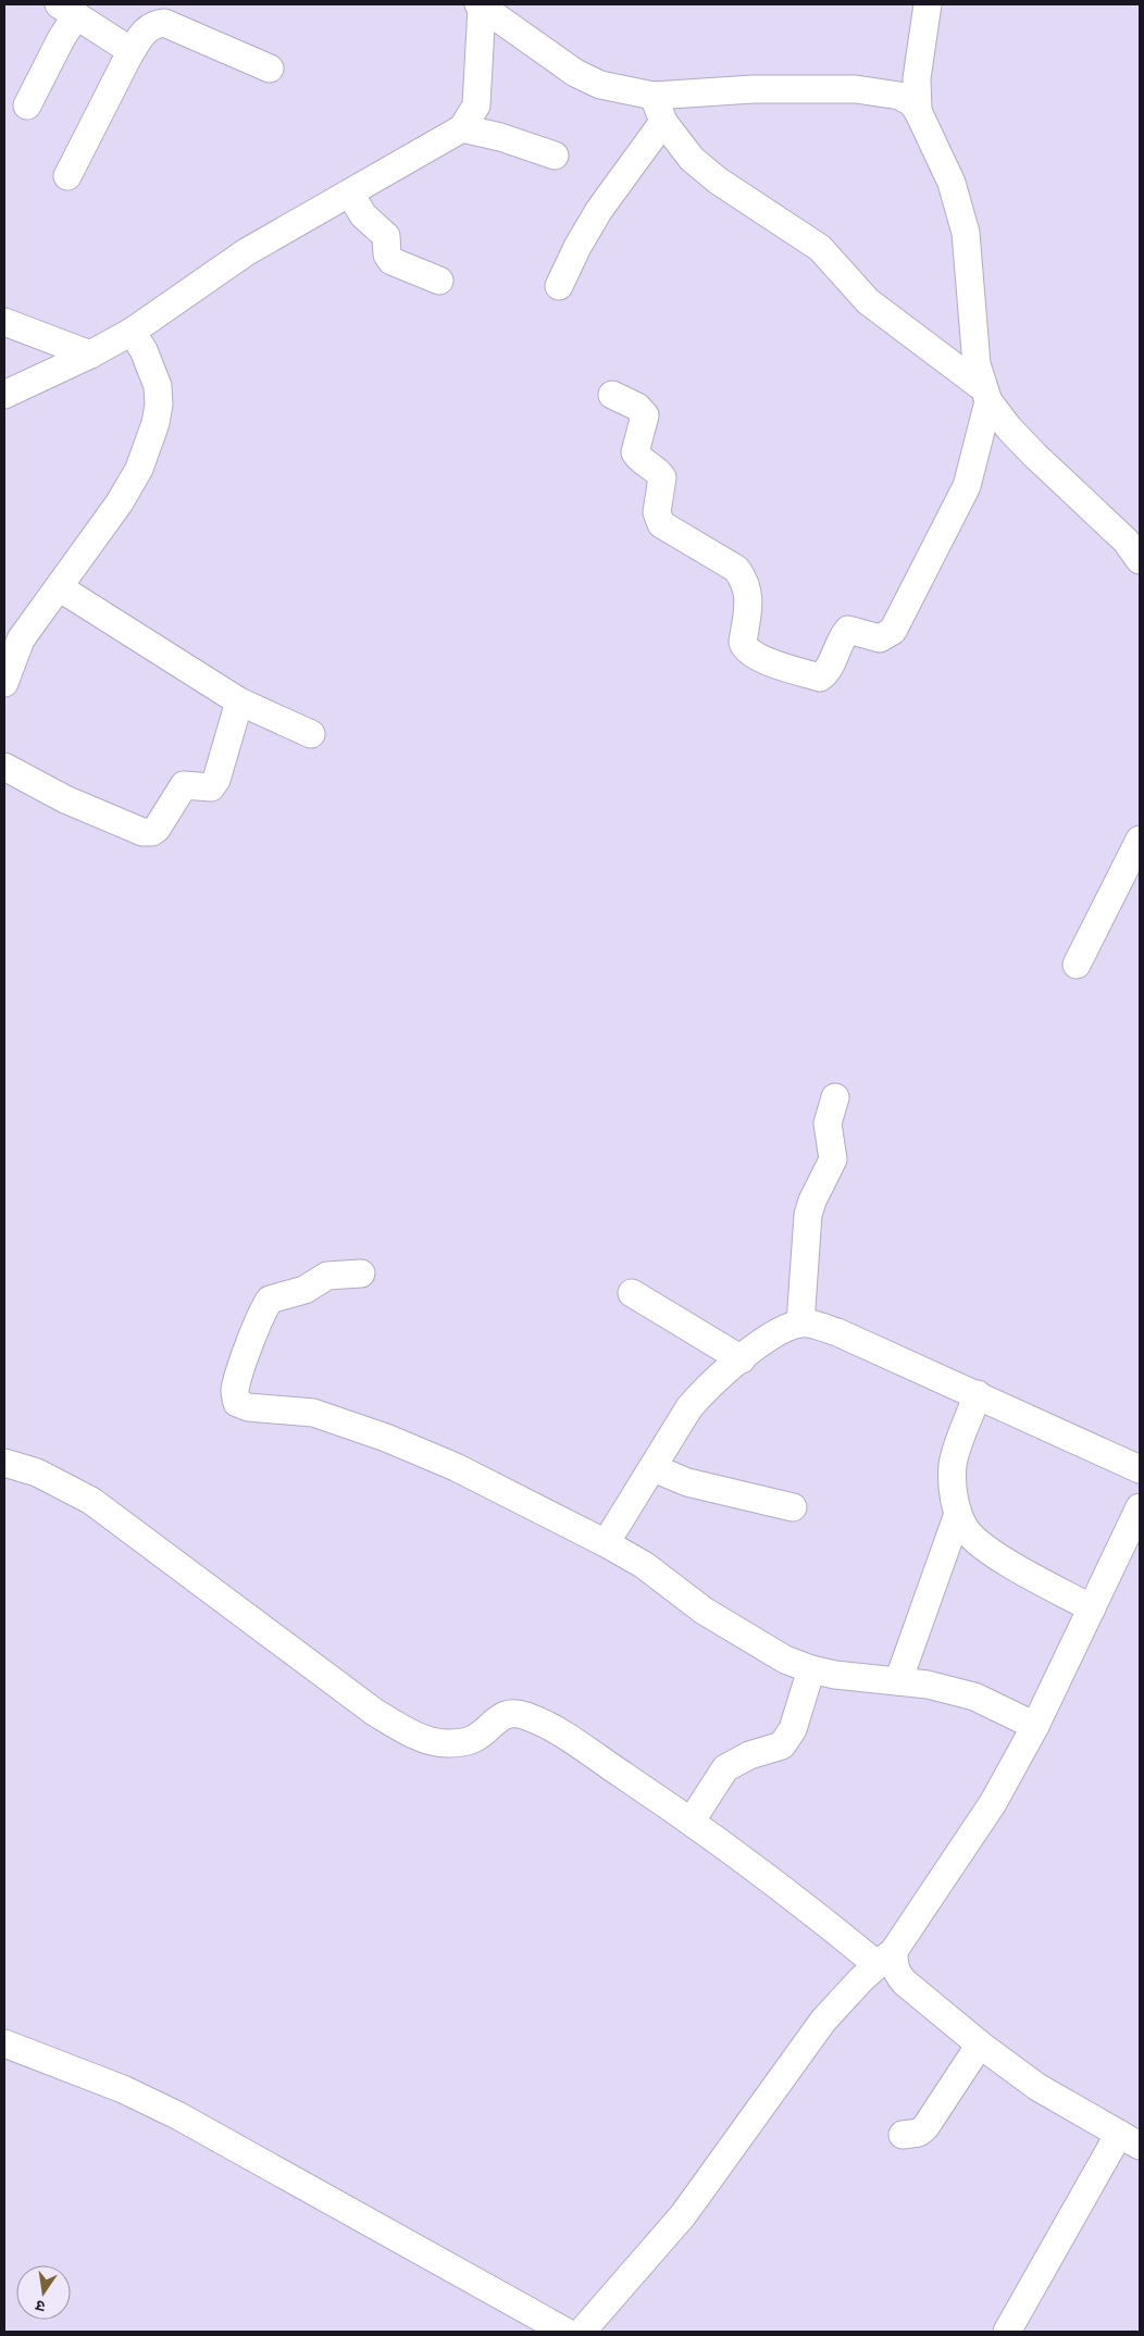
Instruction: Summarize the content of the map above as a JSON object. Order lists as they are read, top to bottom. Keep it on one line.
{"north":"bottom"}
